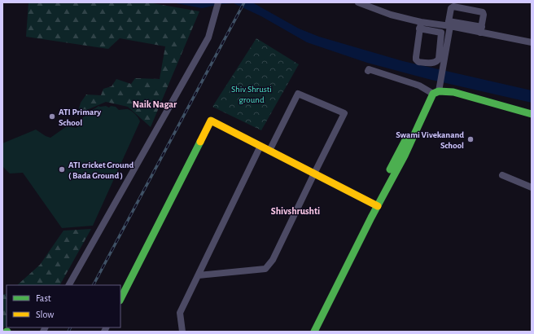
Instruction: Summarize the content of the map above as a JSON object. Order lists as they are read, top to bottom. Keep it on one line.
{"districts":["Naik Nagar","Shivshrushti"],"parks":["Shiv Shrusti ground"],"places":["ATI Primary School","Swami Vivekanand School","ATI cricket Ground ( Bada Ground )"],"legend":["Fast","Slow"]}
